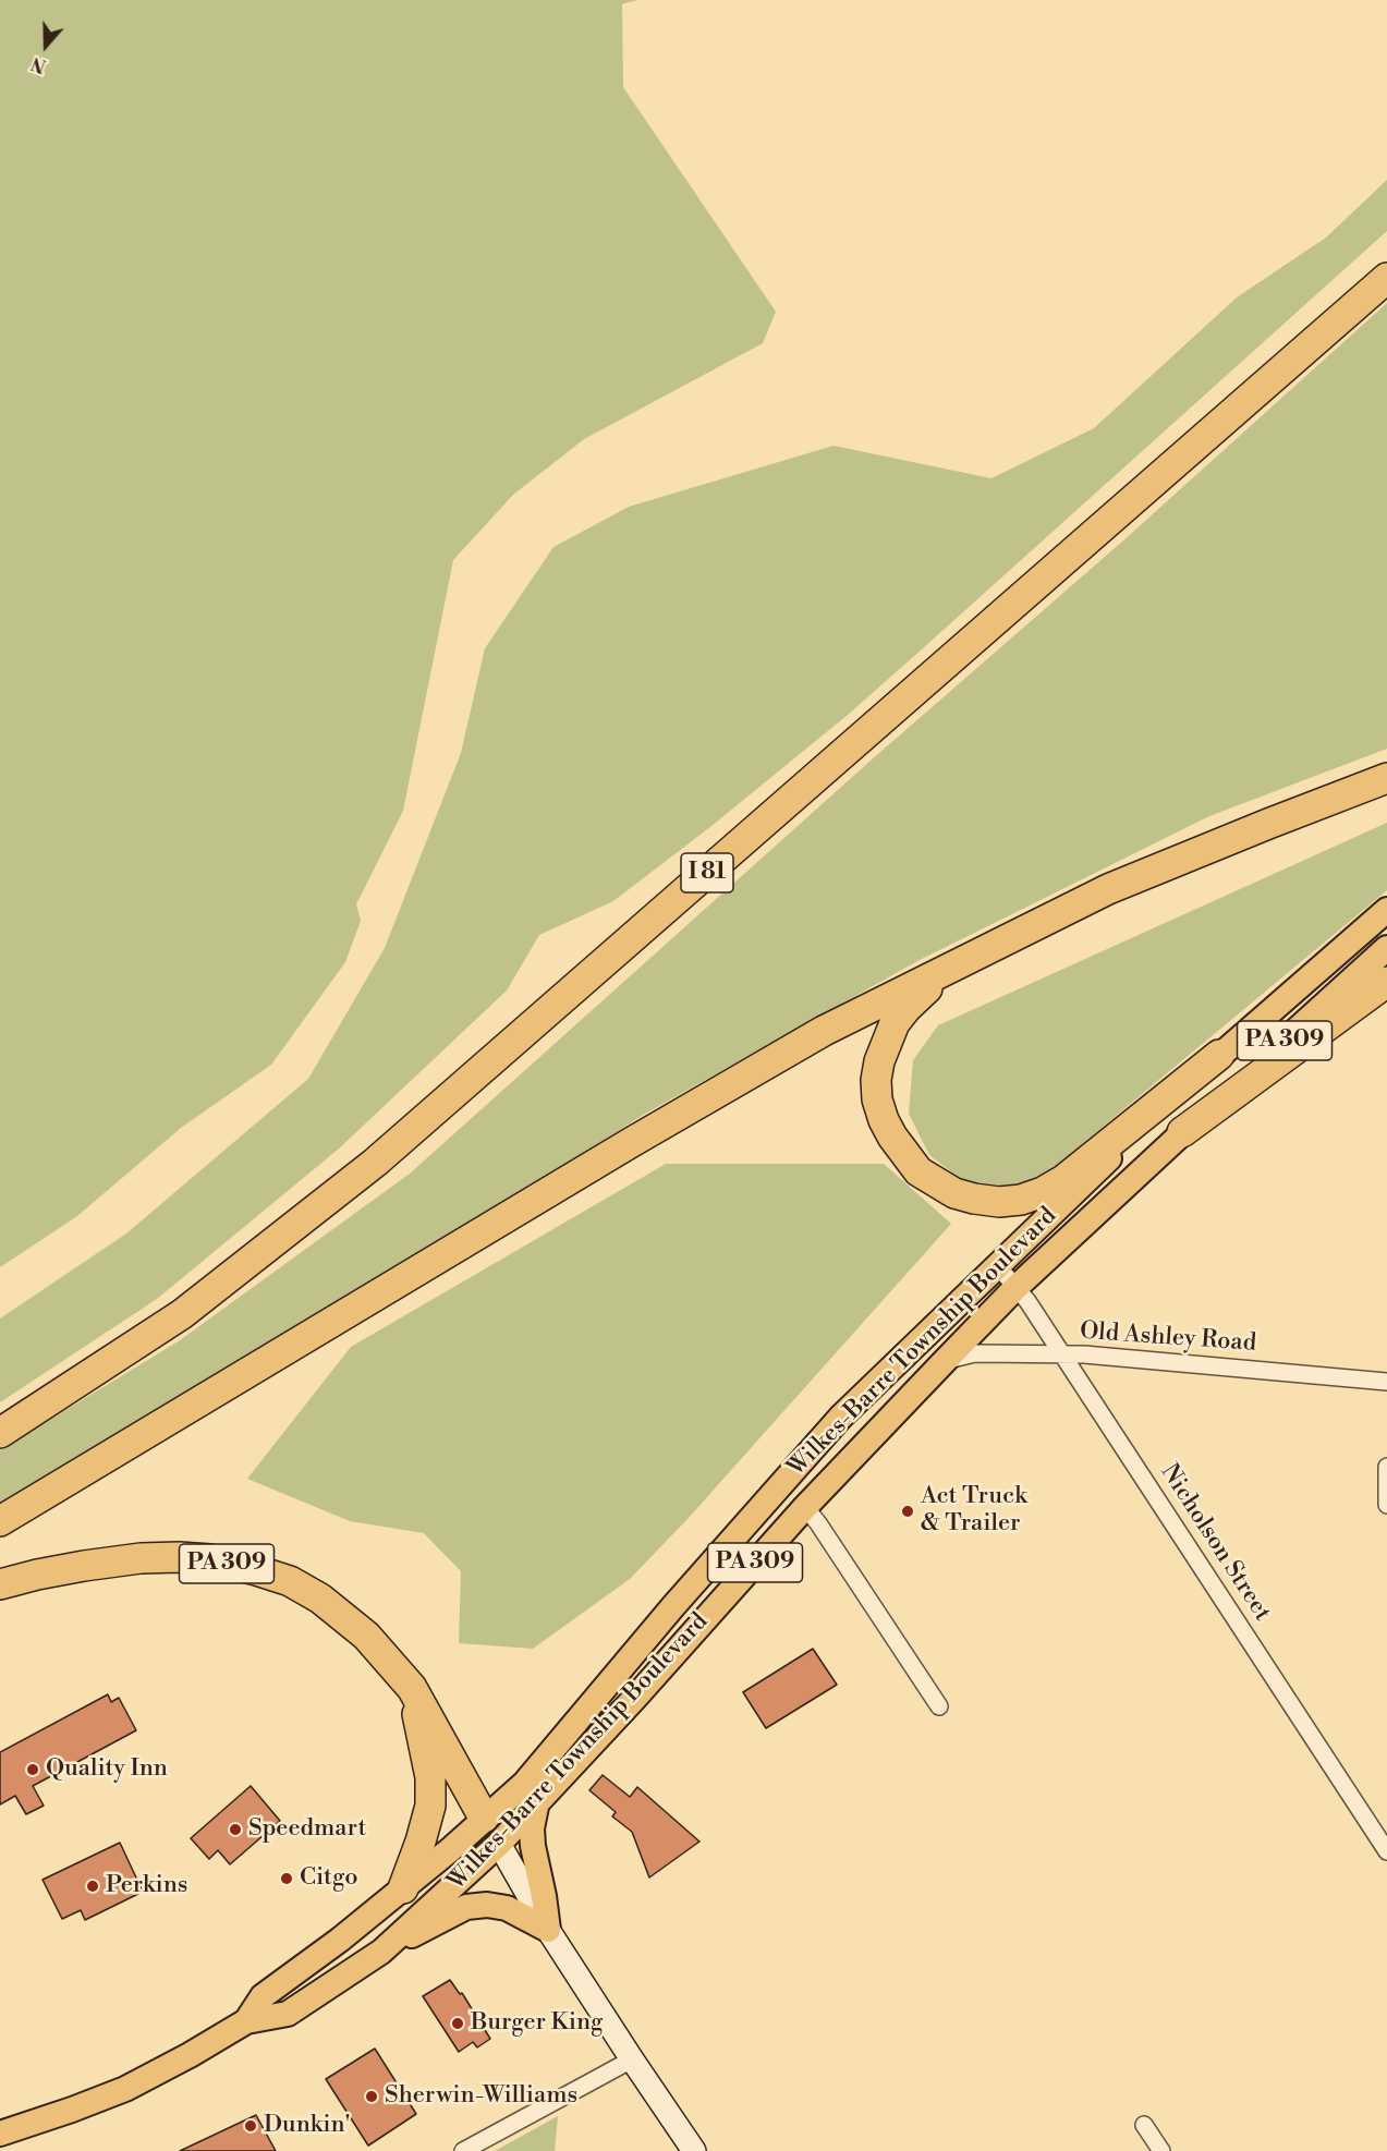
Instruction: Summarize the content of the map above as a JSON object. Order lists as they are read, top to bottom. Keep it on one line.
{"streets":{"highway":["I 81","PA 309"],"main road":["Wilkes-Barre Township Boulevard"],"street":["Old Ashley Road","Nicholson Street"]},"crossings":[["PA 309","Wilkes-Barre Township Boulevard"],["Old Ashley Road","Wilkes-Barre Township Boulevard"],["Old Ashley Road","Nicholson Street"],["Wilkes-Barre Township Boulevard","Nicholson Street"]],"places":["Act Truck & Trailer","Quality Inn","Speedmart","Citgo","Perkins","Burger King","Sherwin-Williams","Dunkin'"],"north":"bottom"}
